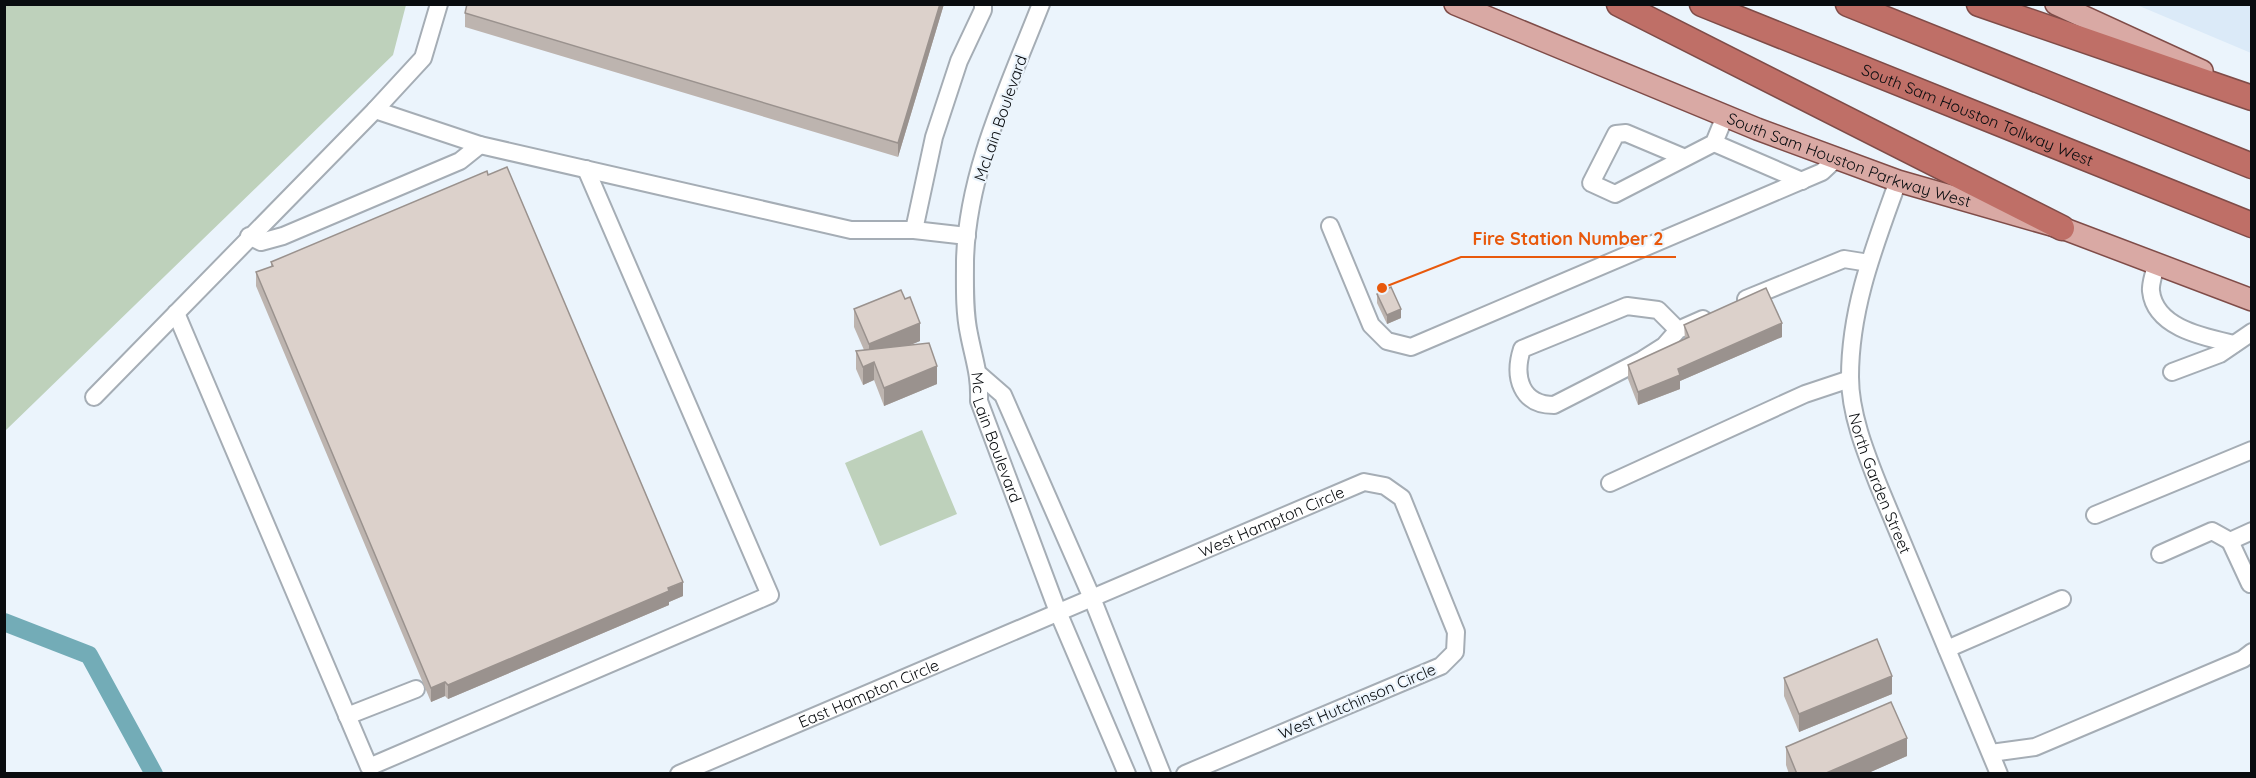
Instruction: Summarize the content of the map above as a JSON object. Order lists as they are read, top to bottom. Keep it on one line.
{"streets":{"highway":["South Sam Houston Tollway West"],"main road":["South Sam Houston Parkway West"],"street":["McLain Boulevard","Mc Lain Boulevard","North Garden Street","West Hampton Circle","East Hampton Circle","West Hutchinson Circle"]},"crossings":[["McLain Boulevard","Mc Lain Boulevard"],["South Sam Houston Parkway West","North Garden Street"],["Mc Lain Boulevard","West Hampton Circle"],["Mc Lain Boulevard","East Hampton Circle"],["West Hampton Circle","East Hampton Circle"],["West Hampton Circle","West Hutchinson Circle"]],"places":["Fire Station Number 2"]}
